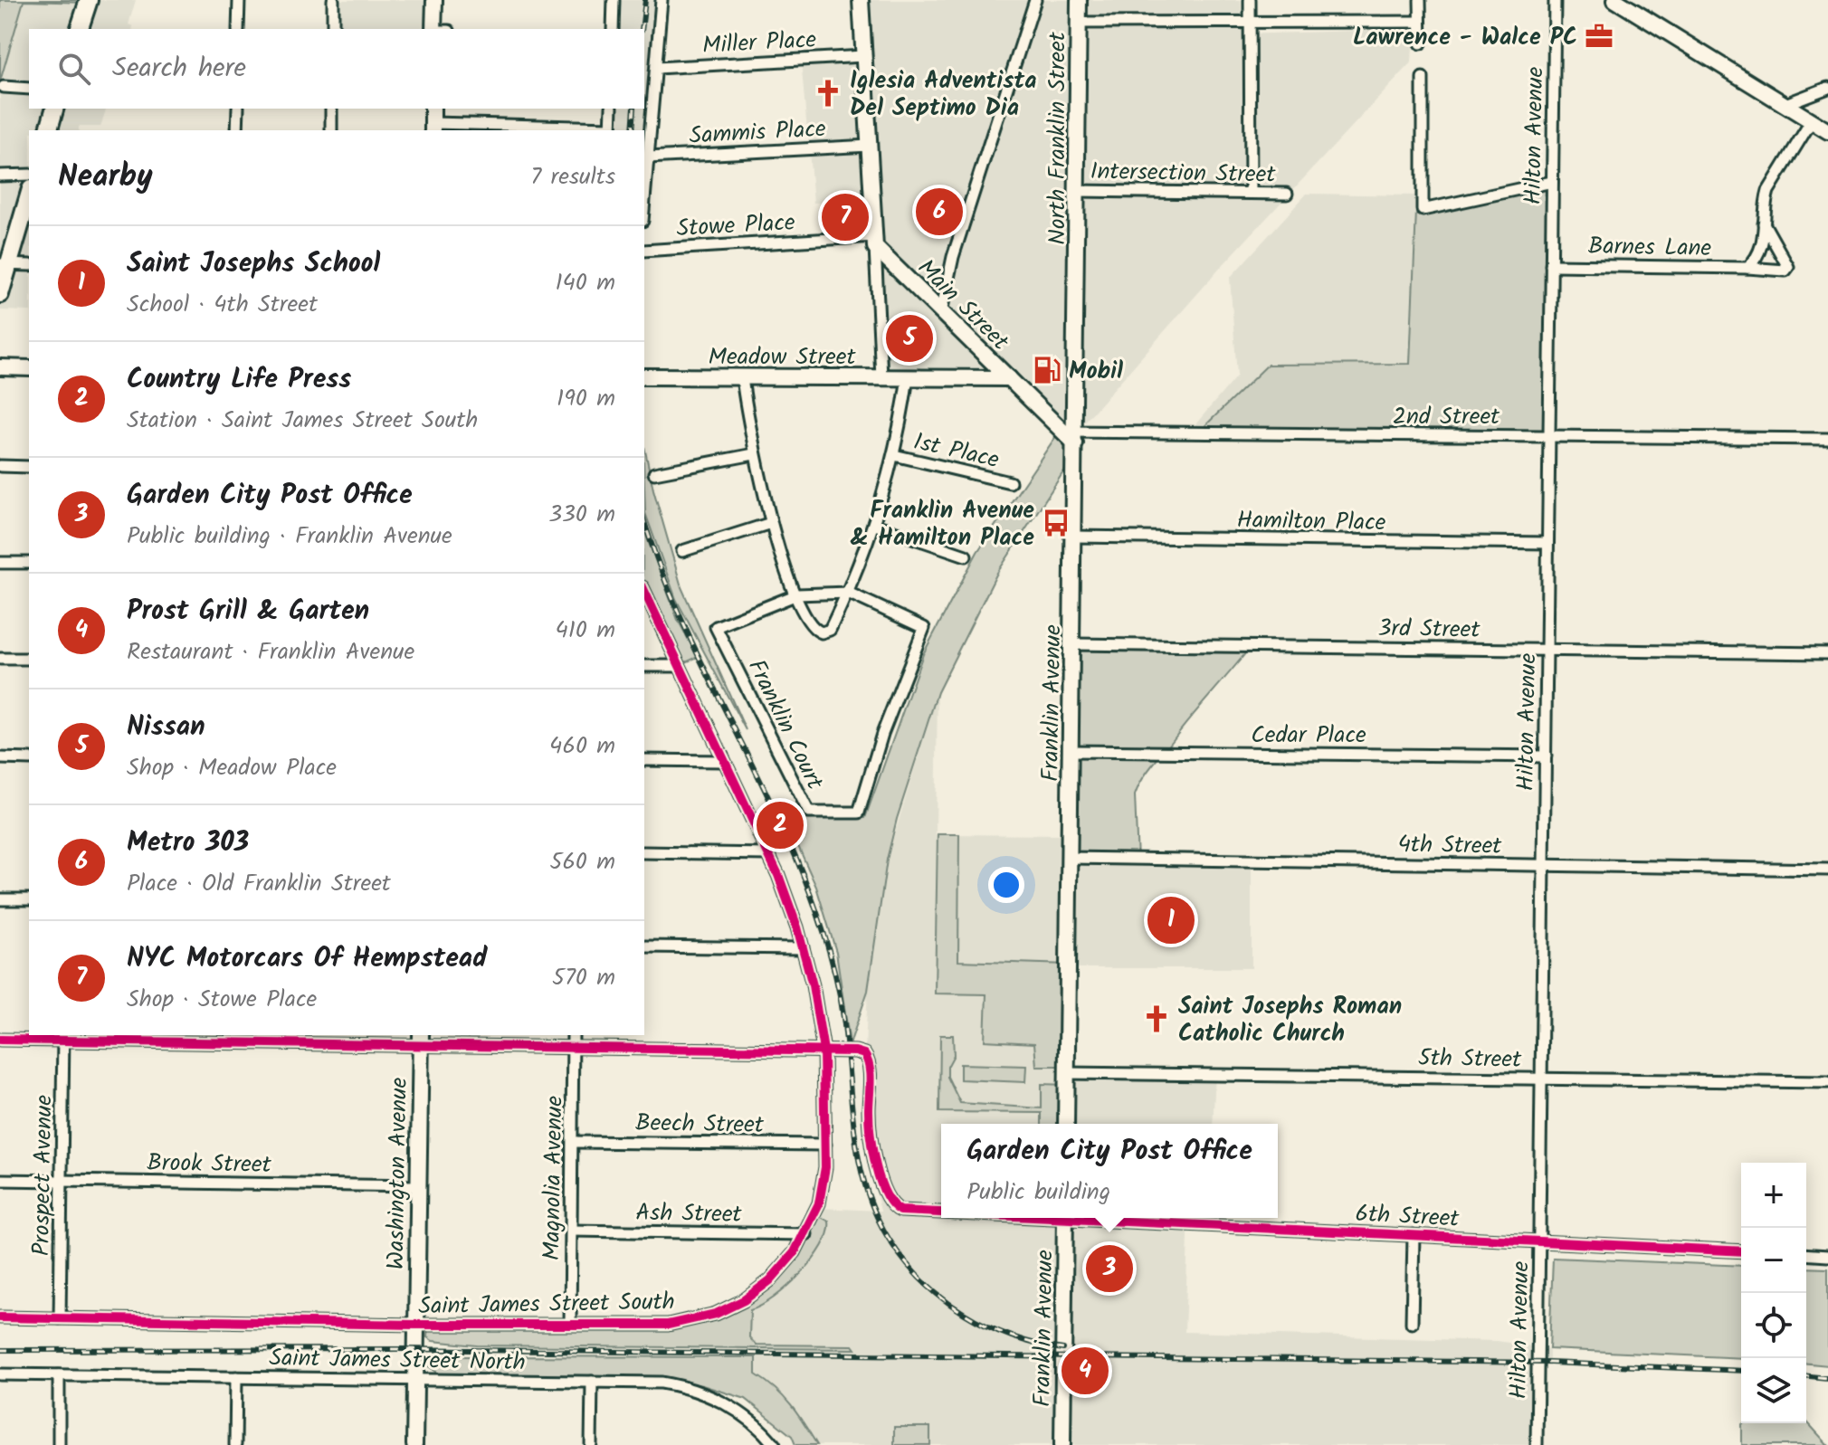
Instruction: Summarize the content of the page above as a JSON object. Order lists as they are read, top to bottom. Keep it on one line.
{"streets":{"main road":["North Franklin Street","Main Street","Meadow Street","Franklin Avenue","Washington Avenue"],"street":["Miller Place","Sammis Place","Hilton Avenue","Intersection Street","Stowe Place","Barnes Lane","2nd Street","1st Place","Hamilton Place","3rd Street","Franklin Court","Cedar Place","4th Street","5th Street","Beech Street","Brook Street","Prospect Avenue","Magnolia Avenue","Ash Street","6th Street","Saint James Street South","Saint James Street North"]},"crossings":[["Hilton Avenue","Barnes Lane"],["Hilton Avenue","2nd Street"],["Hilton Avenue","Hamilton Place"],["Hilton Avenue","3rd Street"],["Hilton Avenue","Cedar Place"],["Hilton Avenue","4th Street"],["Hilton Avenue","5th Street"],["Hilton Avenue","6th Street"],["North Franklin Street","Intersection Street"],["North Franklin Street","Franklin Avenue"],["Stowe Place","Main Street"],["Main Street","Meadow Street"],["Main Street","2nd Street"],["Main Street","Franklin Avenue"],["2nd Street","Franklin Avenue"],["Hamilton Place","Franklin Avenue"],["3rd Street","Franklin Avenue"],["Franklin Avenue","Cedar Place"],["Franklin Avenue","4th Street"],["Franklin Avenue","5th Street"],["Beech Street","Magnolia Avenue"],["Beech Street","Saint James Street South"],["Brook Street","Washington Avenue"],["Brook Street","Prospect Avenue"],["Washington Avenue","Saint James Street South"],["Washington Avenue","Saint James Street North"],["Prospect Avenue","Saint James Street South"],["Magnolia Avenue","Ash Street"],["Magnolia Avenue","Saint James Street South"],["Ash Street","Saint James Street South"],["6th Street","Saint James Street South"]],"places":{"office":["Lawrence - Walce PC"],"church":["Iglesia Adventista Del Septimo Dia","Saint Josephs Roman Catholic Church"],"fuel station":["Mobil"],"bus stop":["Franklin Avenue & Hamilton Place"]},"page":{"search":"Search here","heading":["Nearby","7 results"],"pins":["6","7","5","2","1","3","4"],"list":[{"mark":"1","name":"Saint Josephs School","note":"School · 4th Street","value":"140 m"},{"mark":"2","name":"Country Life Press","note":"Station · Saint James Street South","value":"190 m"},{"mark":"3","name":"Garden City Post Office","note":"Public building · Franklin Avenue","value":"330 m"},{"mark":"4","name":"Prost Grill & Garten","note":"Restaurant · Franklin Avenue","value":"410 m"},{"mark":"5","name":"Nissan","note":"Shop · Meadow Place","value":"460 m"},{"mark":"6","name":"Metro 303","note":"Place · Old Franklin Street","value":"560 m"},{"mark":"7","name":"NYC Motorcars Of Hempstead","note":"Shop · Stowe Place","value":"570 m"}],"popup":["Garden City Post Office","Public building"],"map_buttons":["+","−"]}}
